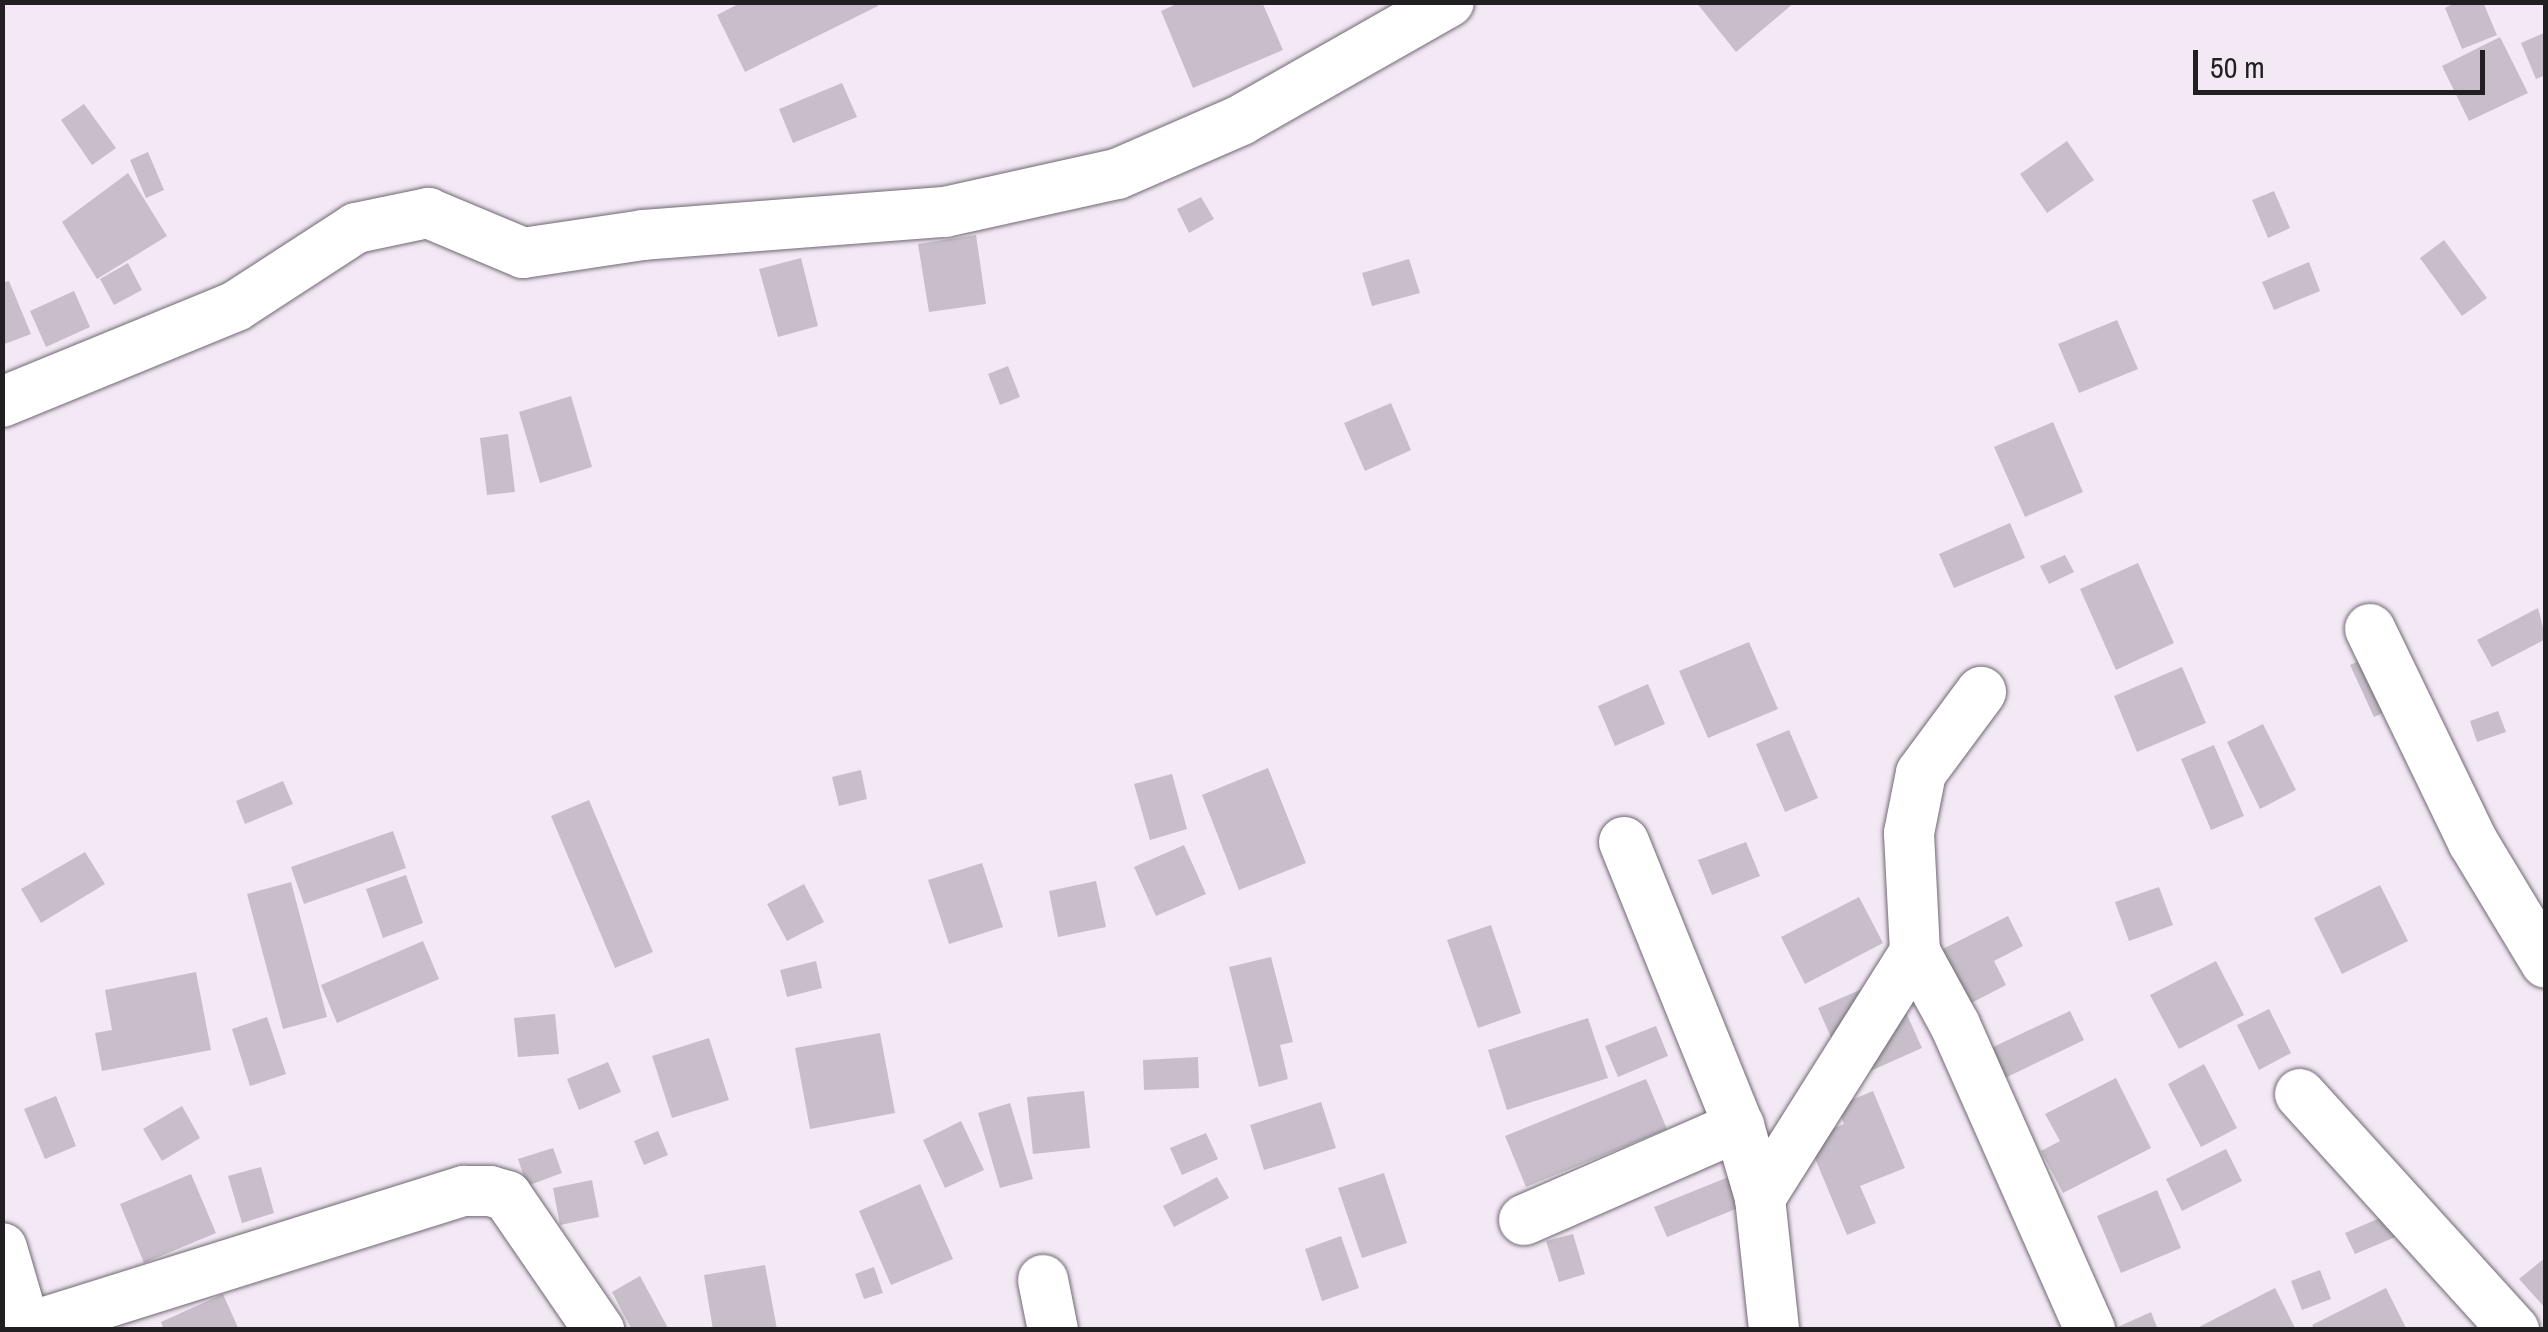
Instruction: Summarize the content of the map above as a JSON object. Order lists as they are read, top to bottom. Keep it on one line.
{"scale_bar":"50 m"}
